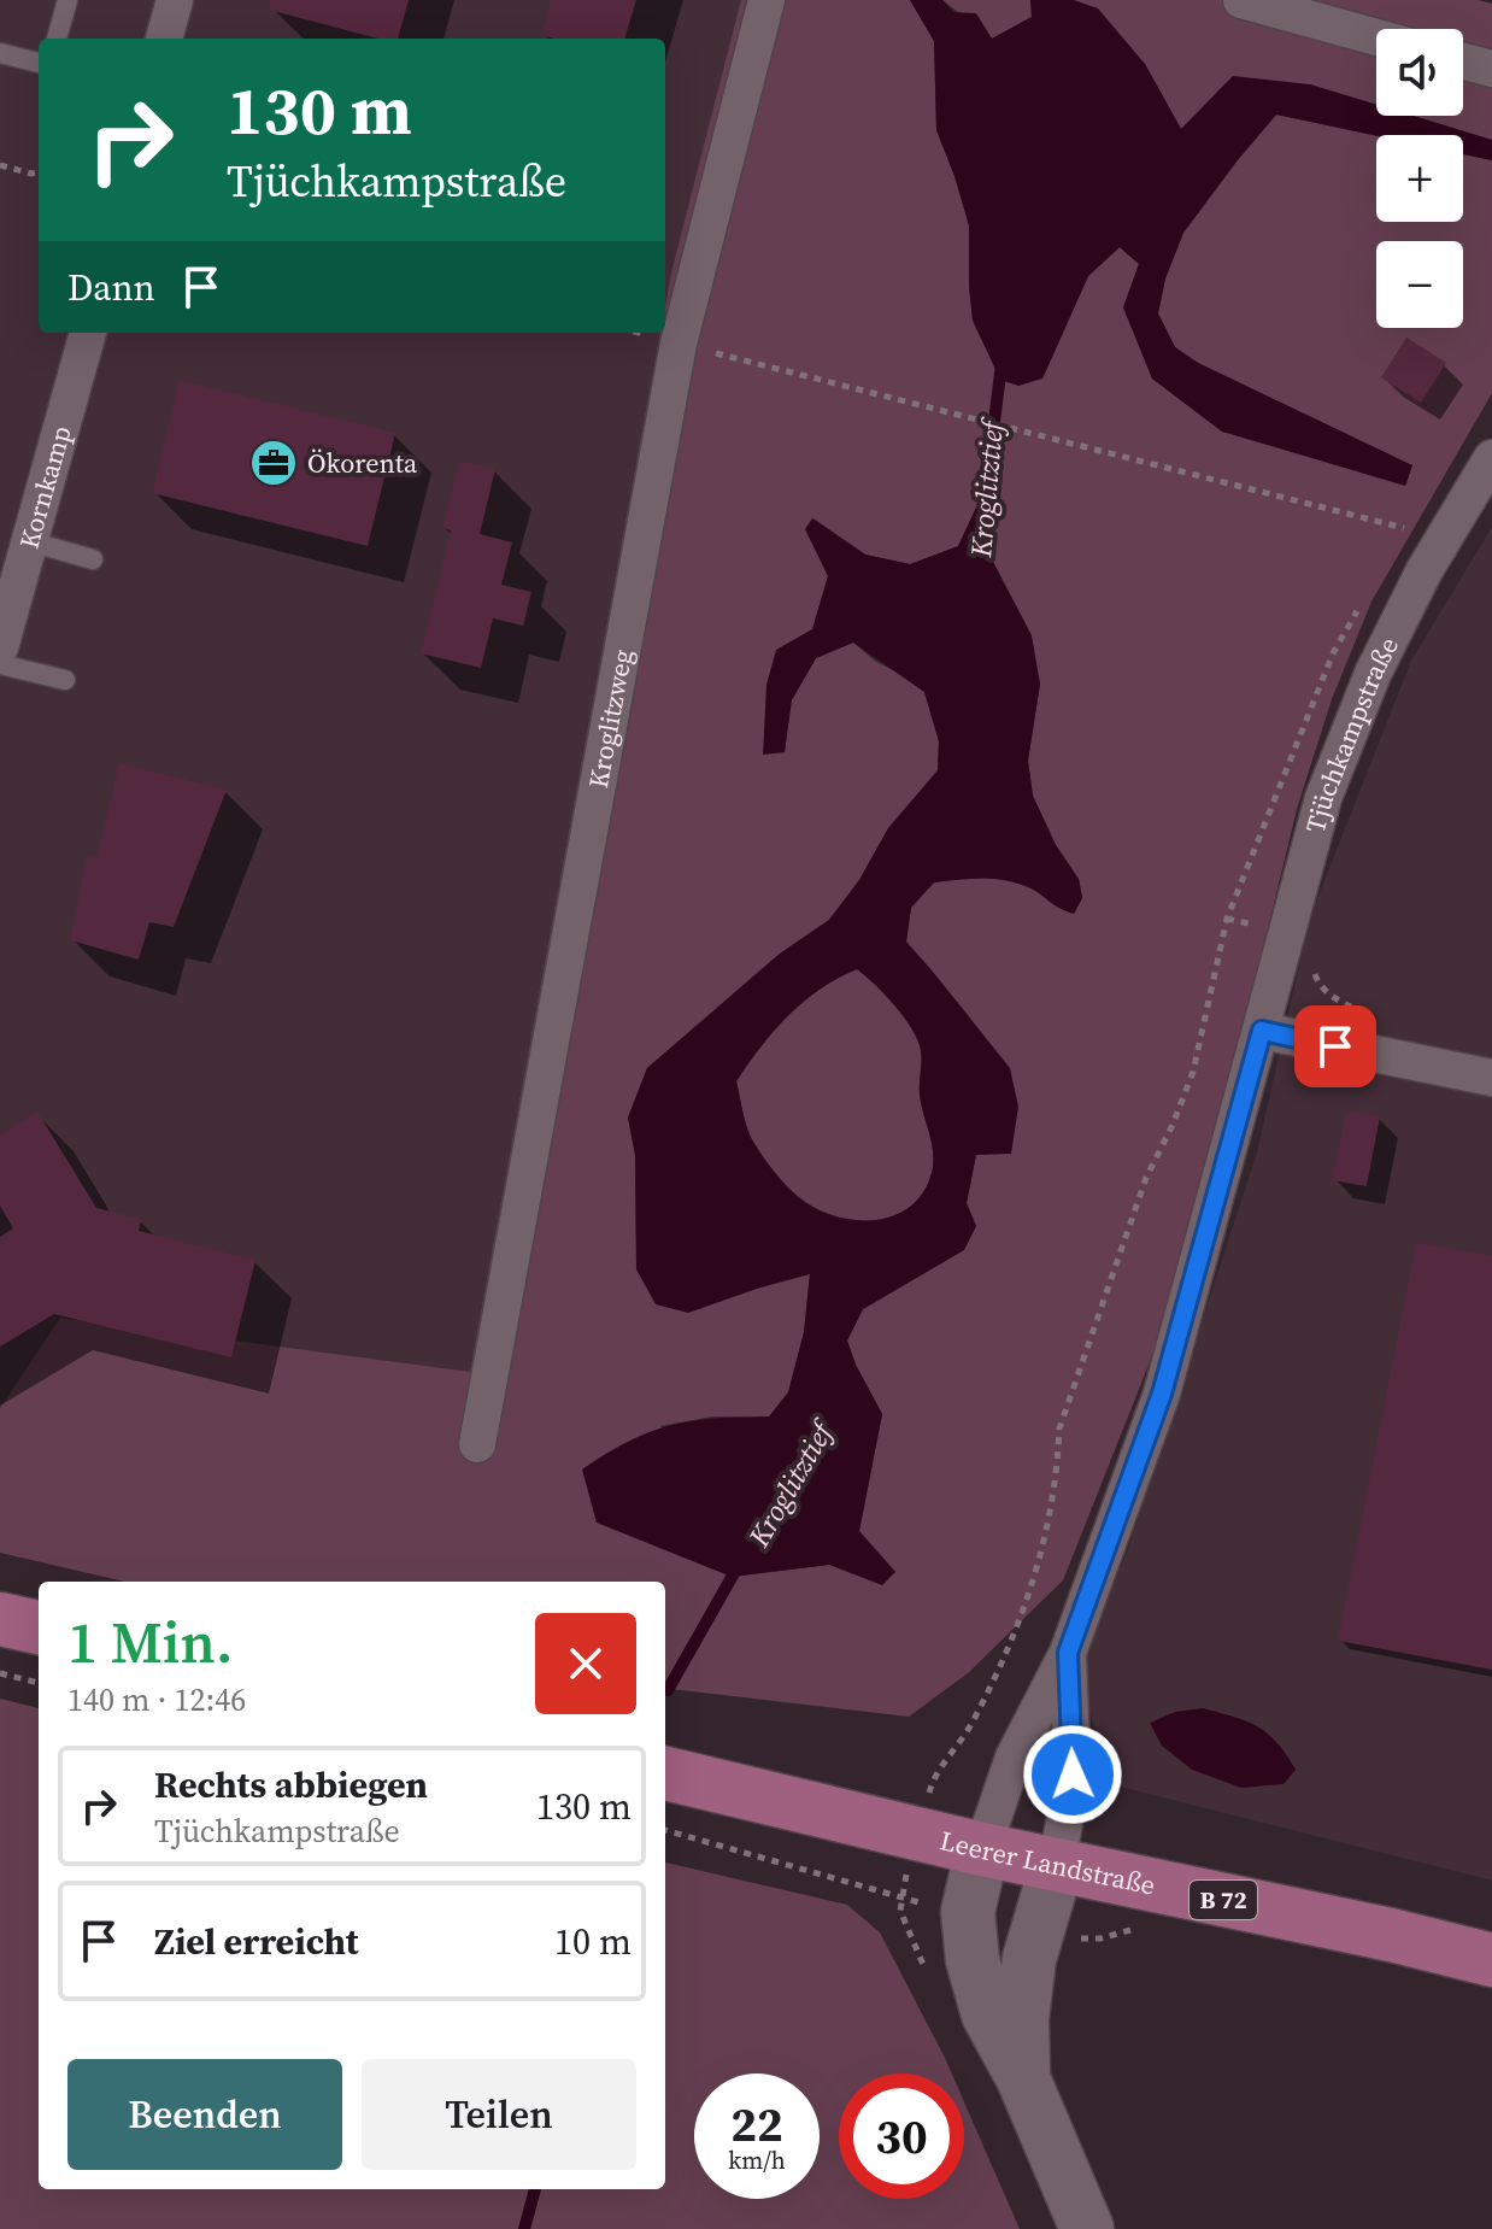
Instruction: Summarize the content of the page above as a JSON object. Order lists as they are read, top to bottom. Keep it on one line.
{"streets":{"main road":["Leerer Landstraße","B 72"],"street":["Kornkamp","Kroglitzweg","Tjüchkampstraße"]},"crossings":[["Tjüchkampstraße","Leerer Landstraße"]],"water":["Kroglitztief"],"places":{"office":["Ökorenta"]},"page":{"map_buttons":["+","−"],"turn":["130 m","Tjüchkampstraße"],"then":"Dann","heading":["1 Min.","140 m · 12:46"],"list":[{"name":"Rechts abbiegen","note":"Tjüchkampstraße","value":"130 m"},{"name":"Ziel erreicht","value":"10 m"}],"buttons":["Beenden","Teilen"],"speed":"22 km/h","limit":"30"}}
